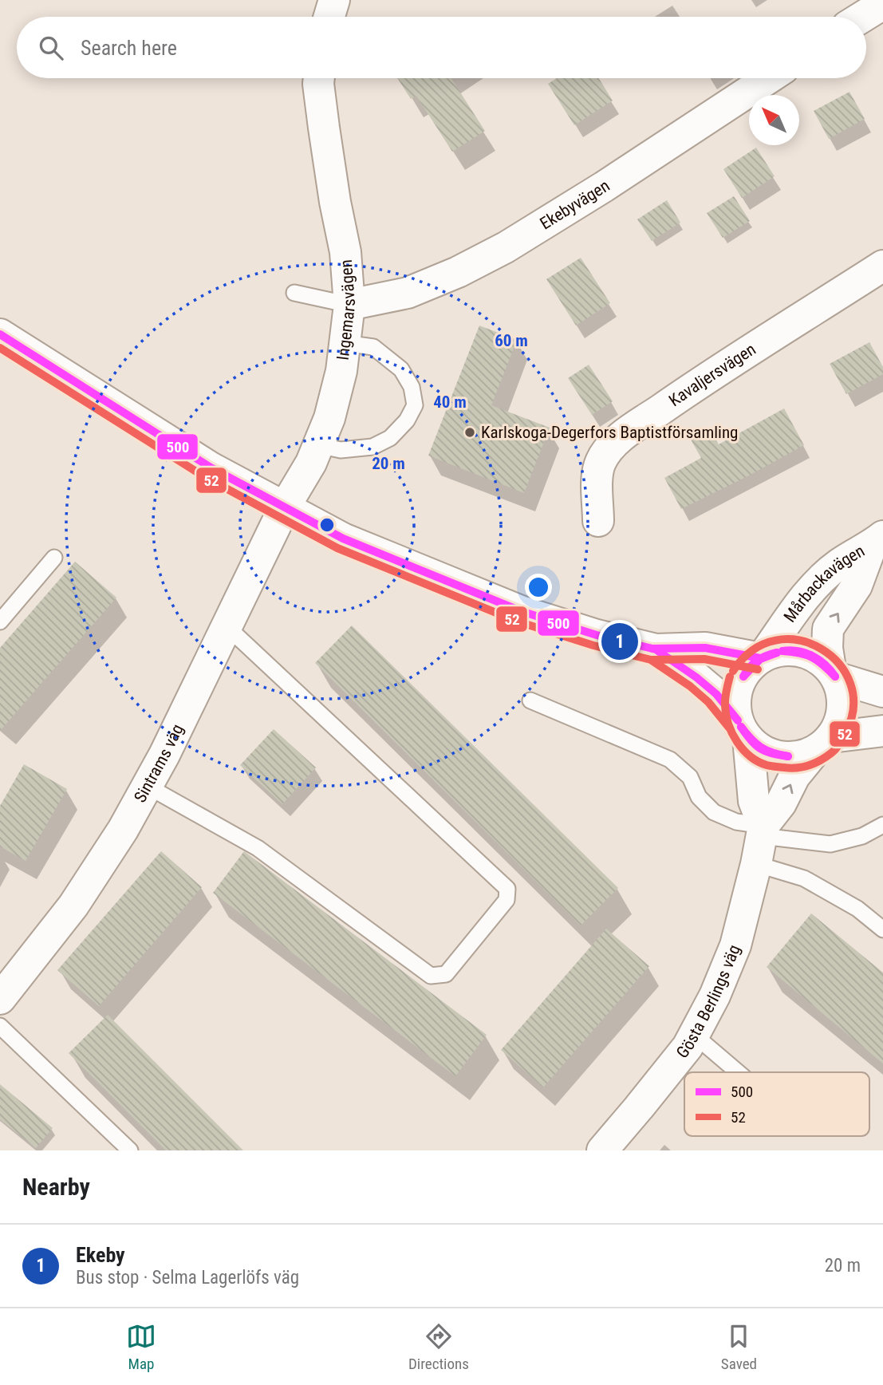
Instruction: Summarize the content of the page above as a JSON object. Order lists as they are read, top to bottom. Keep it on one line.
{"streets":{"street":["Ekebyvägen","Ingemarsvägen","Kavaljersvägen","Mårbackavägen","Sintrams väg","Gösta Berlings väg"]},"crossings":[["Ekebyvägen","Ingemarsvägen"],["Ingemarsvägen","Sintrams väg"],["Mårbackavägen","Gösta Berlings väg"]],"places":["Karlskoga-Degerfors Baptistförsamling"],"lines":["transit line 500","transit line 52"],"legend":["500","52"],"north":"top left","page":{"search":"Search here","pins":"1","heading":"Nearby","list":[{"mark":"1","name":"Ekeby","note":"Bus stop · Selma Lagerlöfs väg","value":"20 m"}],"nav":["Map","Directions","Saved"]},"rings":["60 m","40 m","20 m"]}
